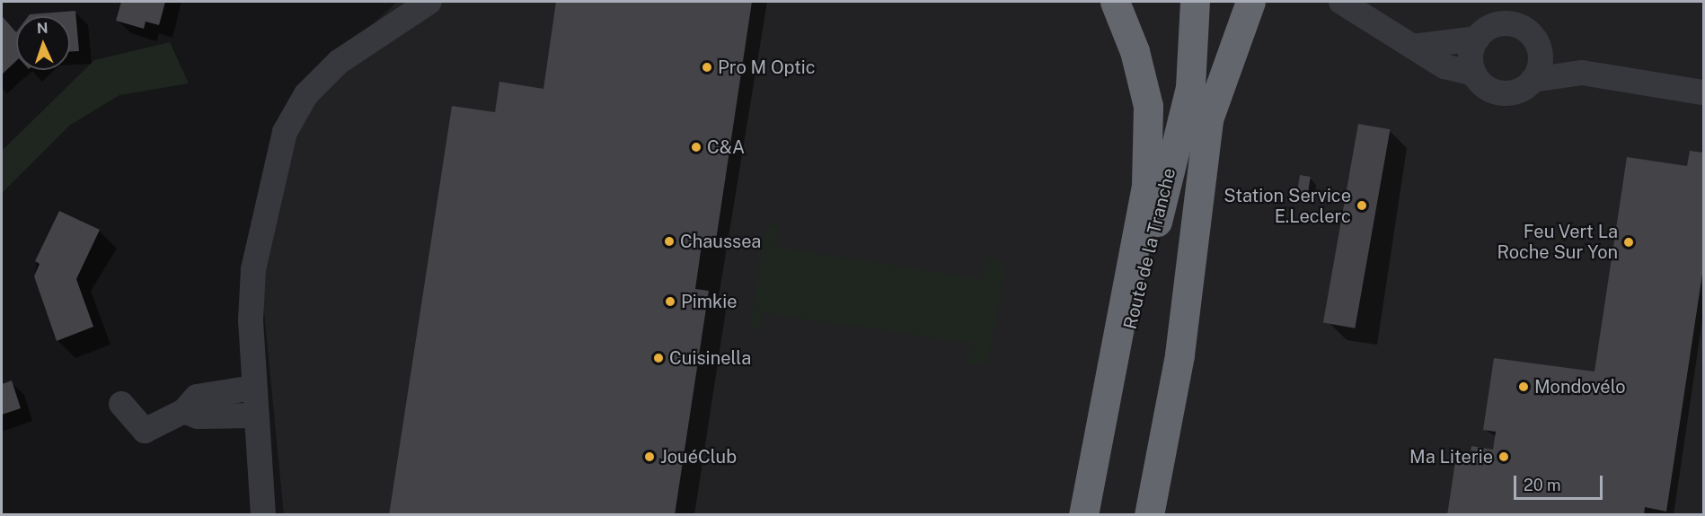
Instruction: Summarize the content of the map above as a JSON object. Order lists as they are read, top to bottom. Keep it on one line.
{"streets":{"highway":["Route de la Tranche"]},"places":["Pro M Optic","C&A","Station Service E.Leclerc","Chaussea","Feu Vert La Roche Sur Yon","Pimkie","Cuisinella","Mondovélo","JouéClub","Ma Literie"],"scale_bar":"20 m","north":"top"}
